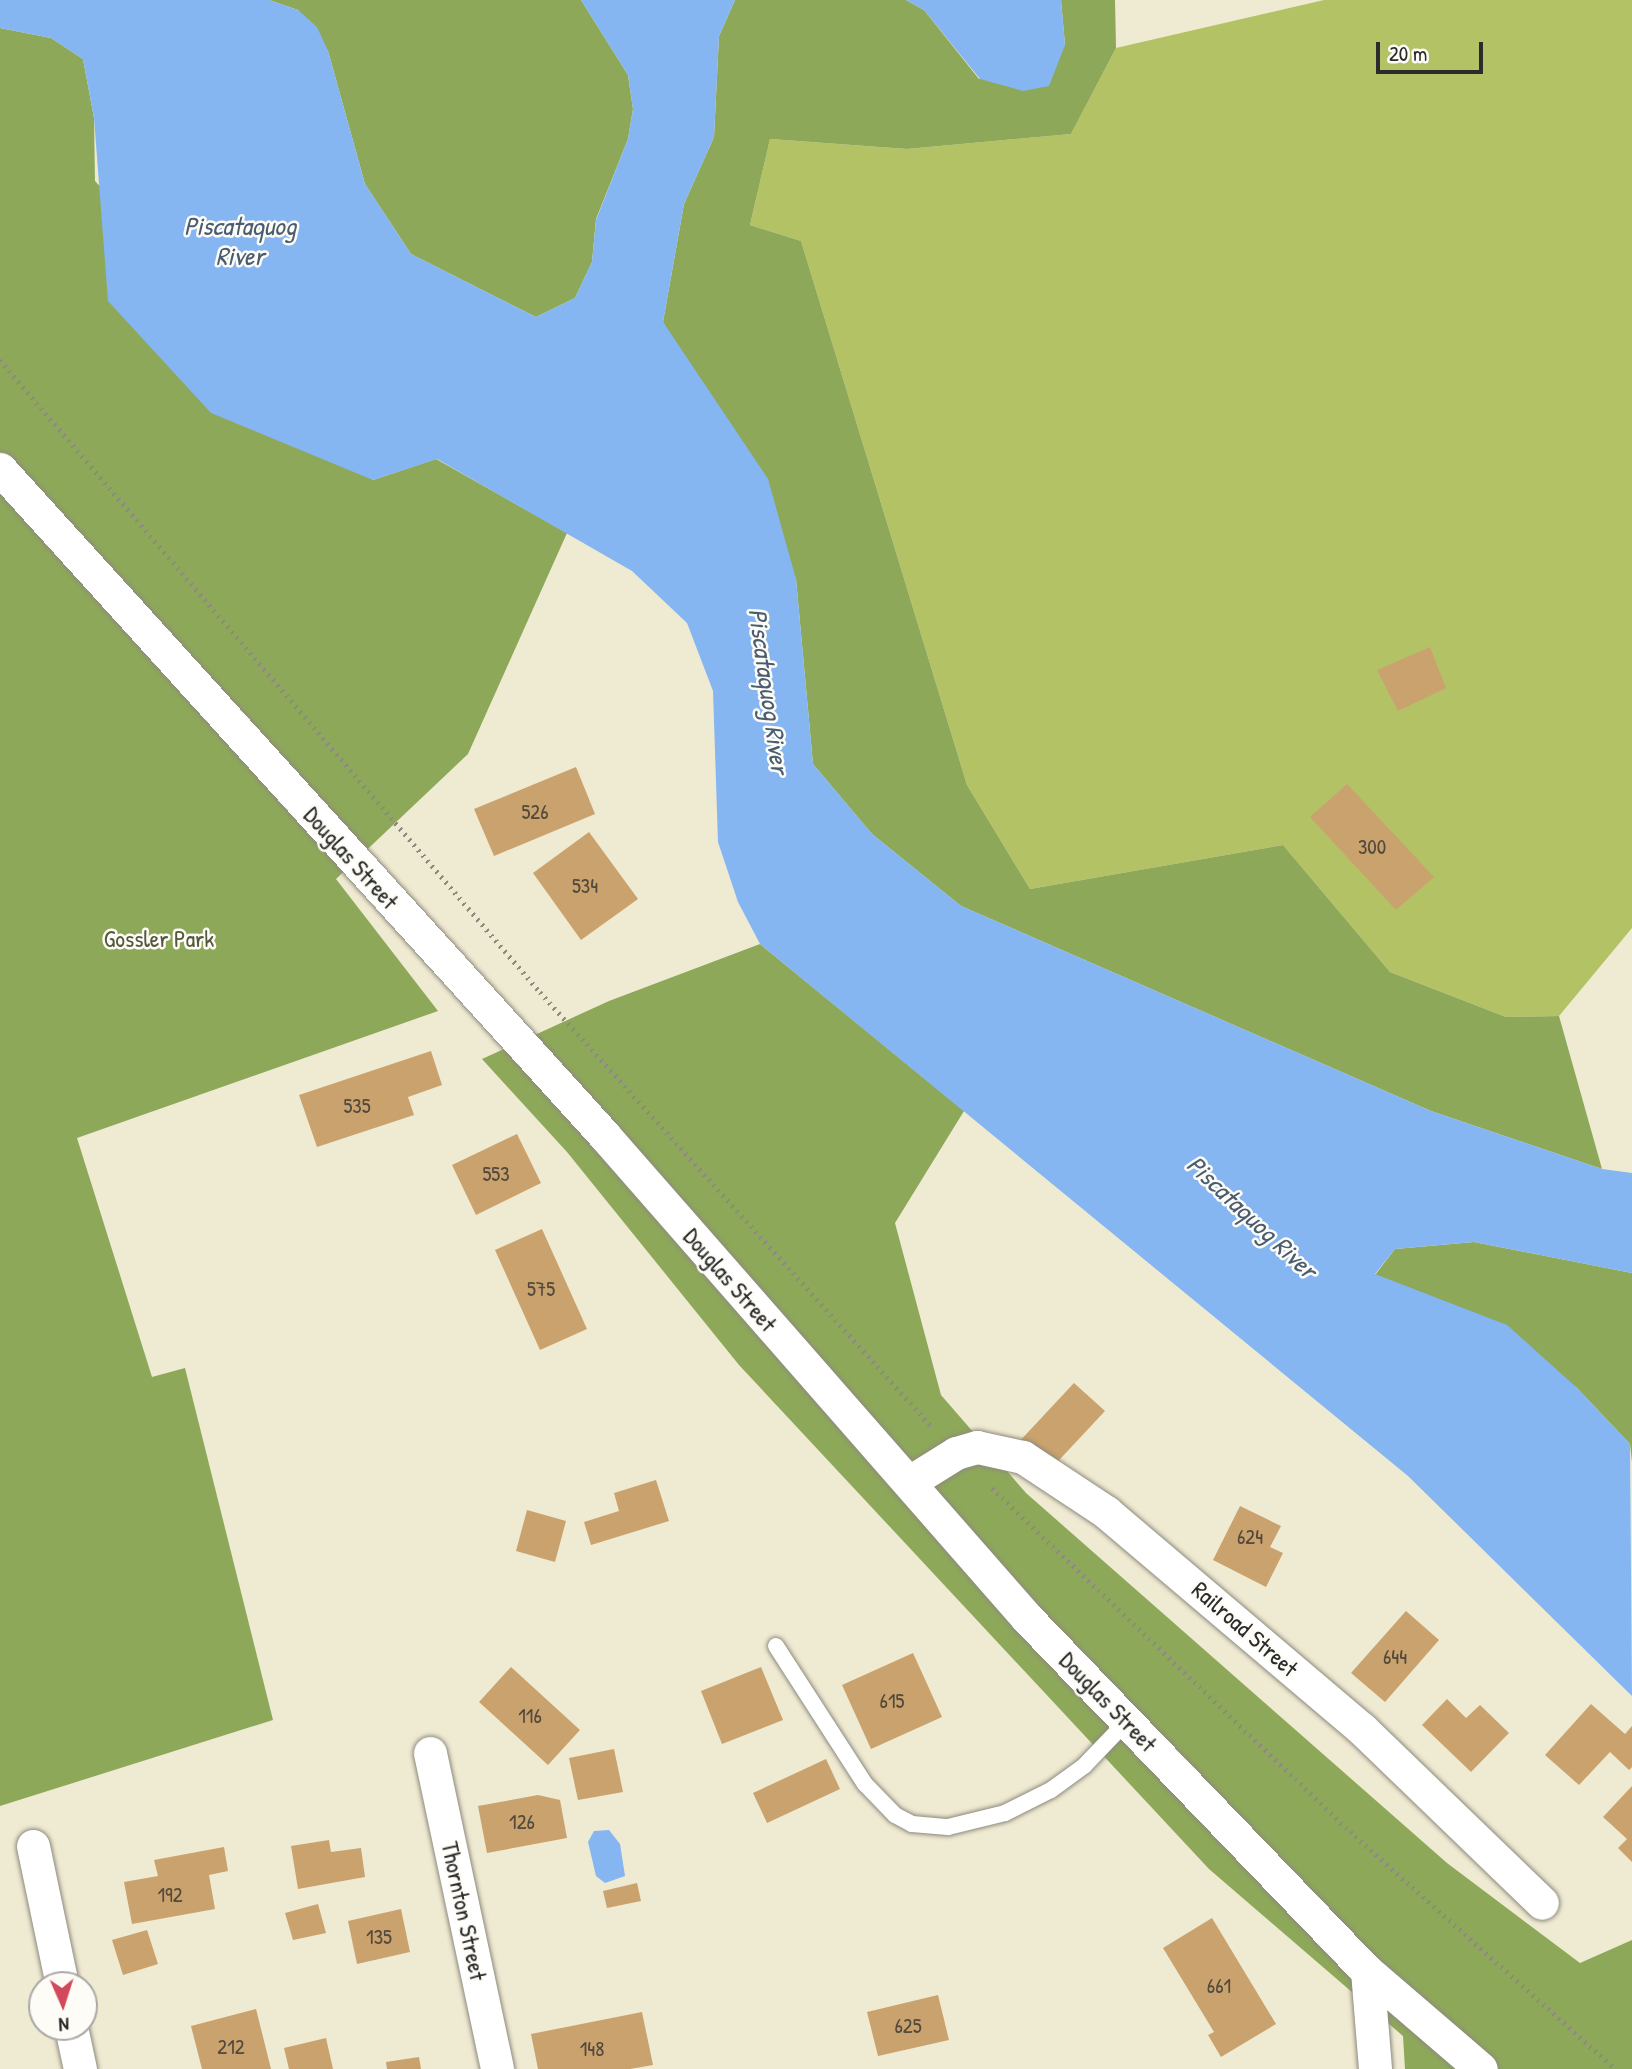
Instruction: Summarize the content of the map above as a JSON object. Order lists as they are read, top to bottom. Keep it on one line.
{"streets":{"street":["Douglas Street","Railroad Street","Thornton Street"]},"crossings":[["Douglas Street","Railroad Street"]],"water":["Piscataquog River"],"parks":["Gossler Park"],"house_numbers":["526","300","534","535","553","575","624","644","615","116","126","192","135","661","625","212","148"],"scale_bar":"20 m","north":"bottom"}
